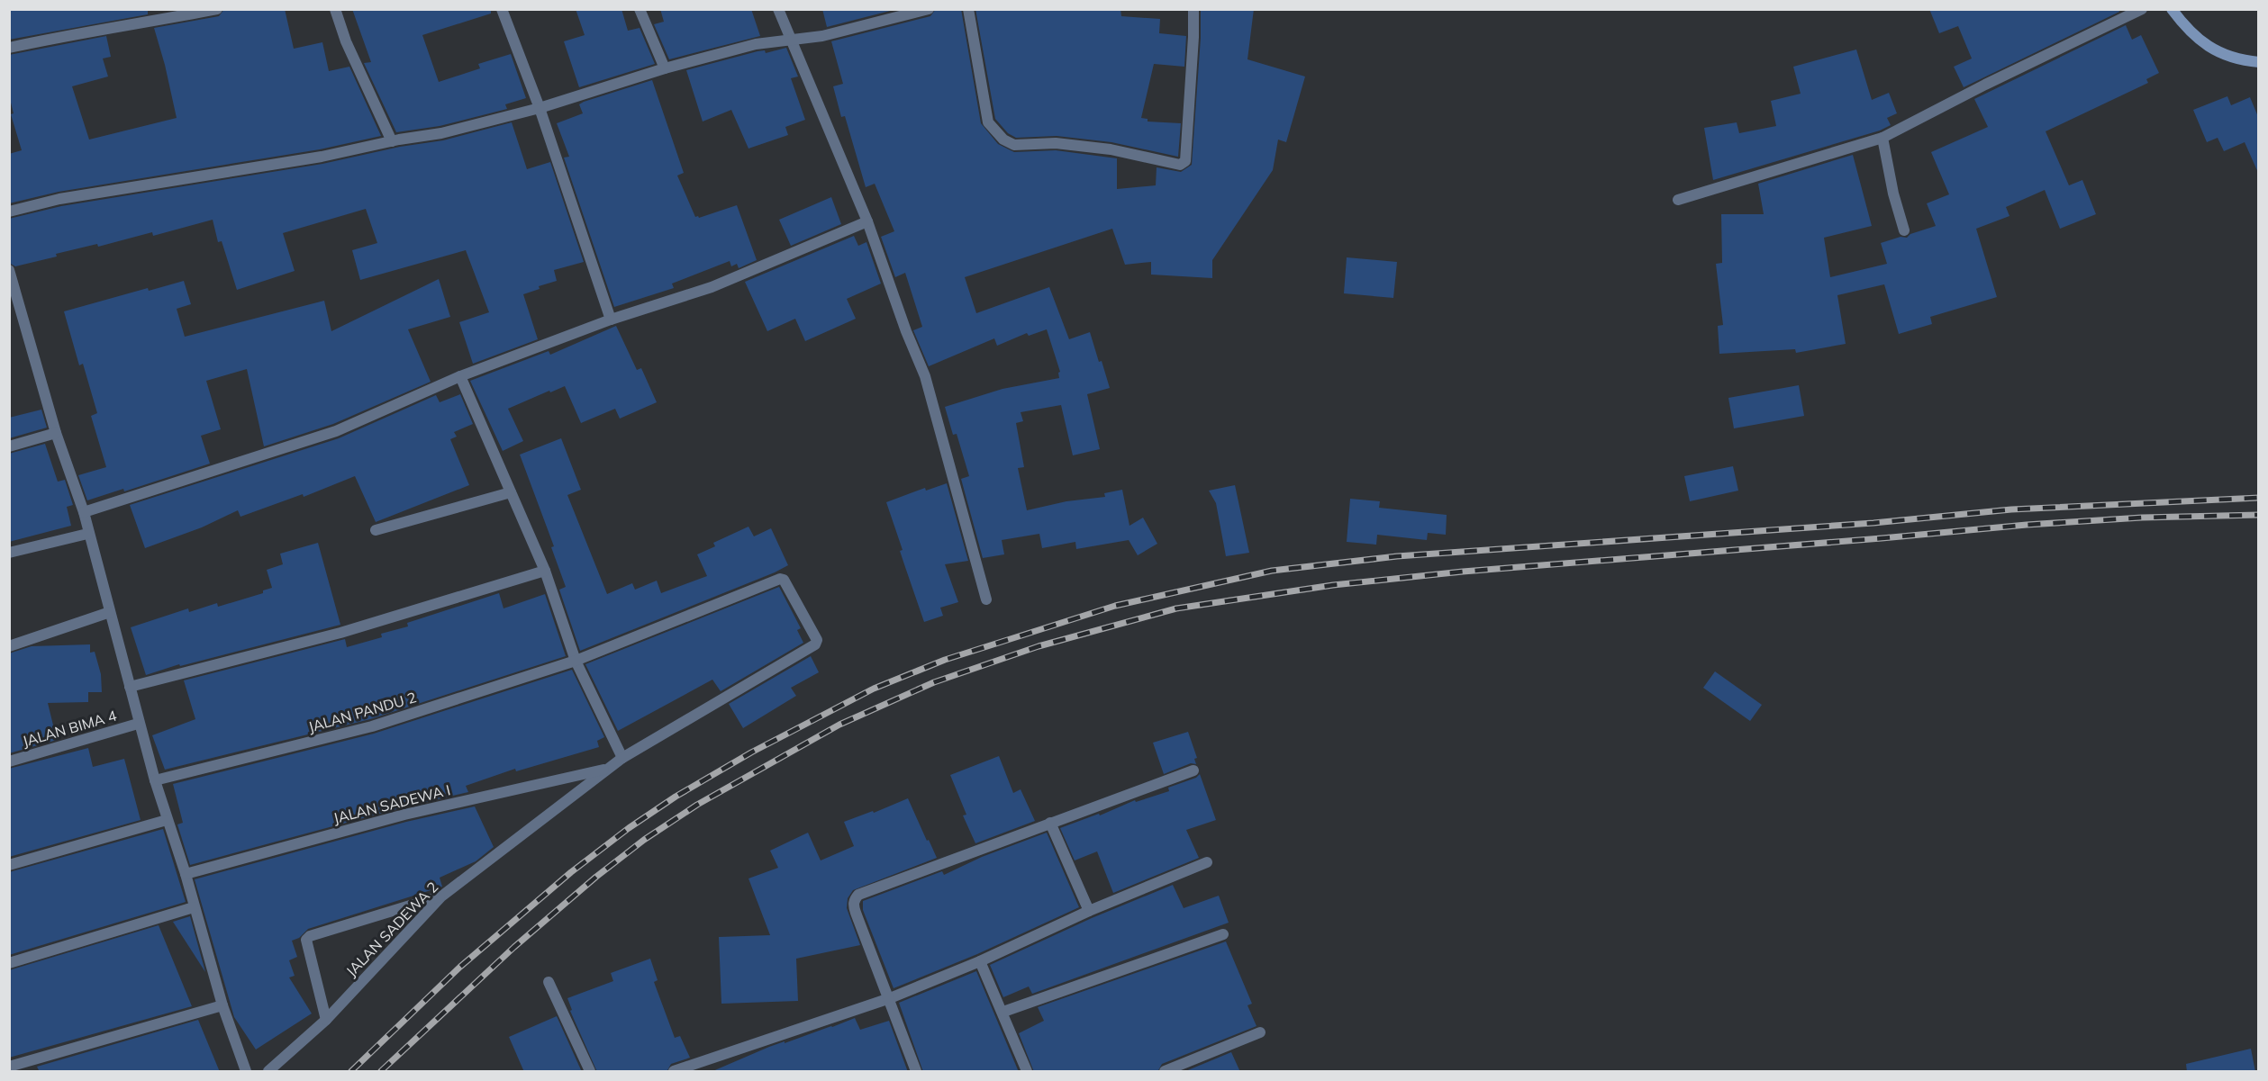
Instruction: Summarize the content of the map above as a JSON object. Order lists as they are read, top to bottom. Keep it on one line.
{"streets":{"street":["JALAN PANDU 2","JALAN BIMA 4","JALAN SADEWA I","JALAN SADEWA 2"]},"crossings":[["JALAN PANDU 2","JALAN SADEWA 2"],["JALAN SADEWA I","JALAN SADEWA 2"]]}
